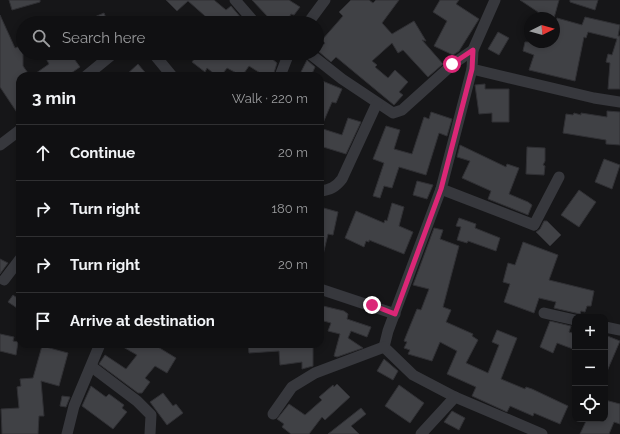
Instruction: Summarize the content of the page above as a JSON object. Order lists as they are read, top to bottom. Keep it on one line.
{"north":"right","page":{"search":"Search here","heading":["3 min","Walk · 220 m"],"list":[["Continue","20 m"],["Turn right","180 m"],["Turn right","20 m"],"Arrive at destination"],"map_buttons":["+","−"]}}
